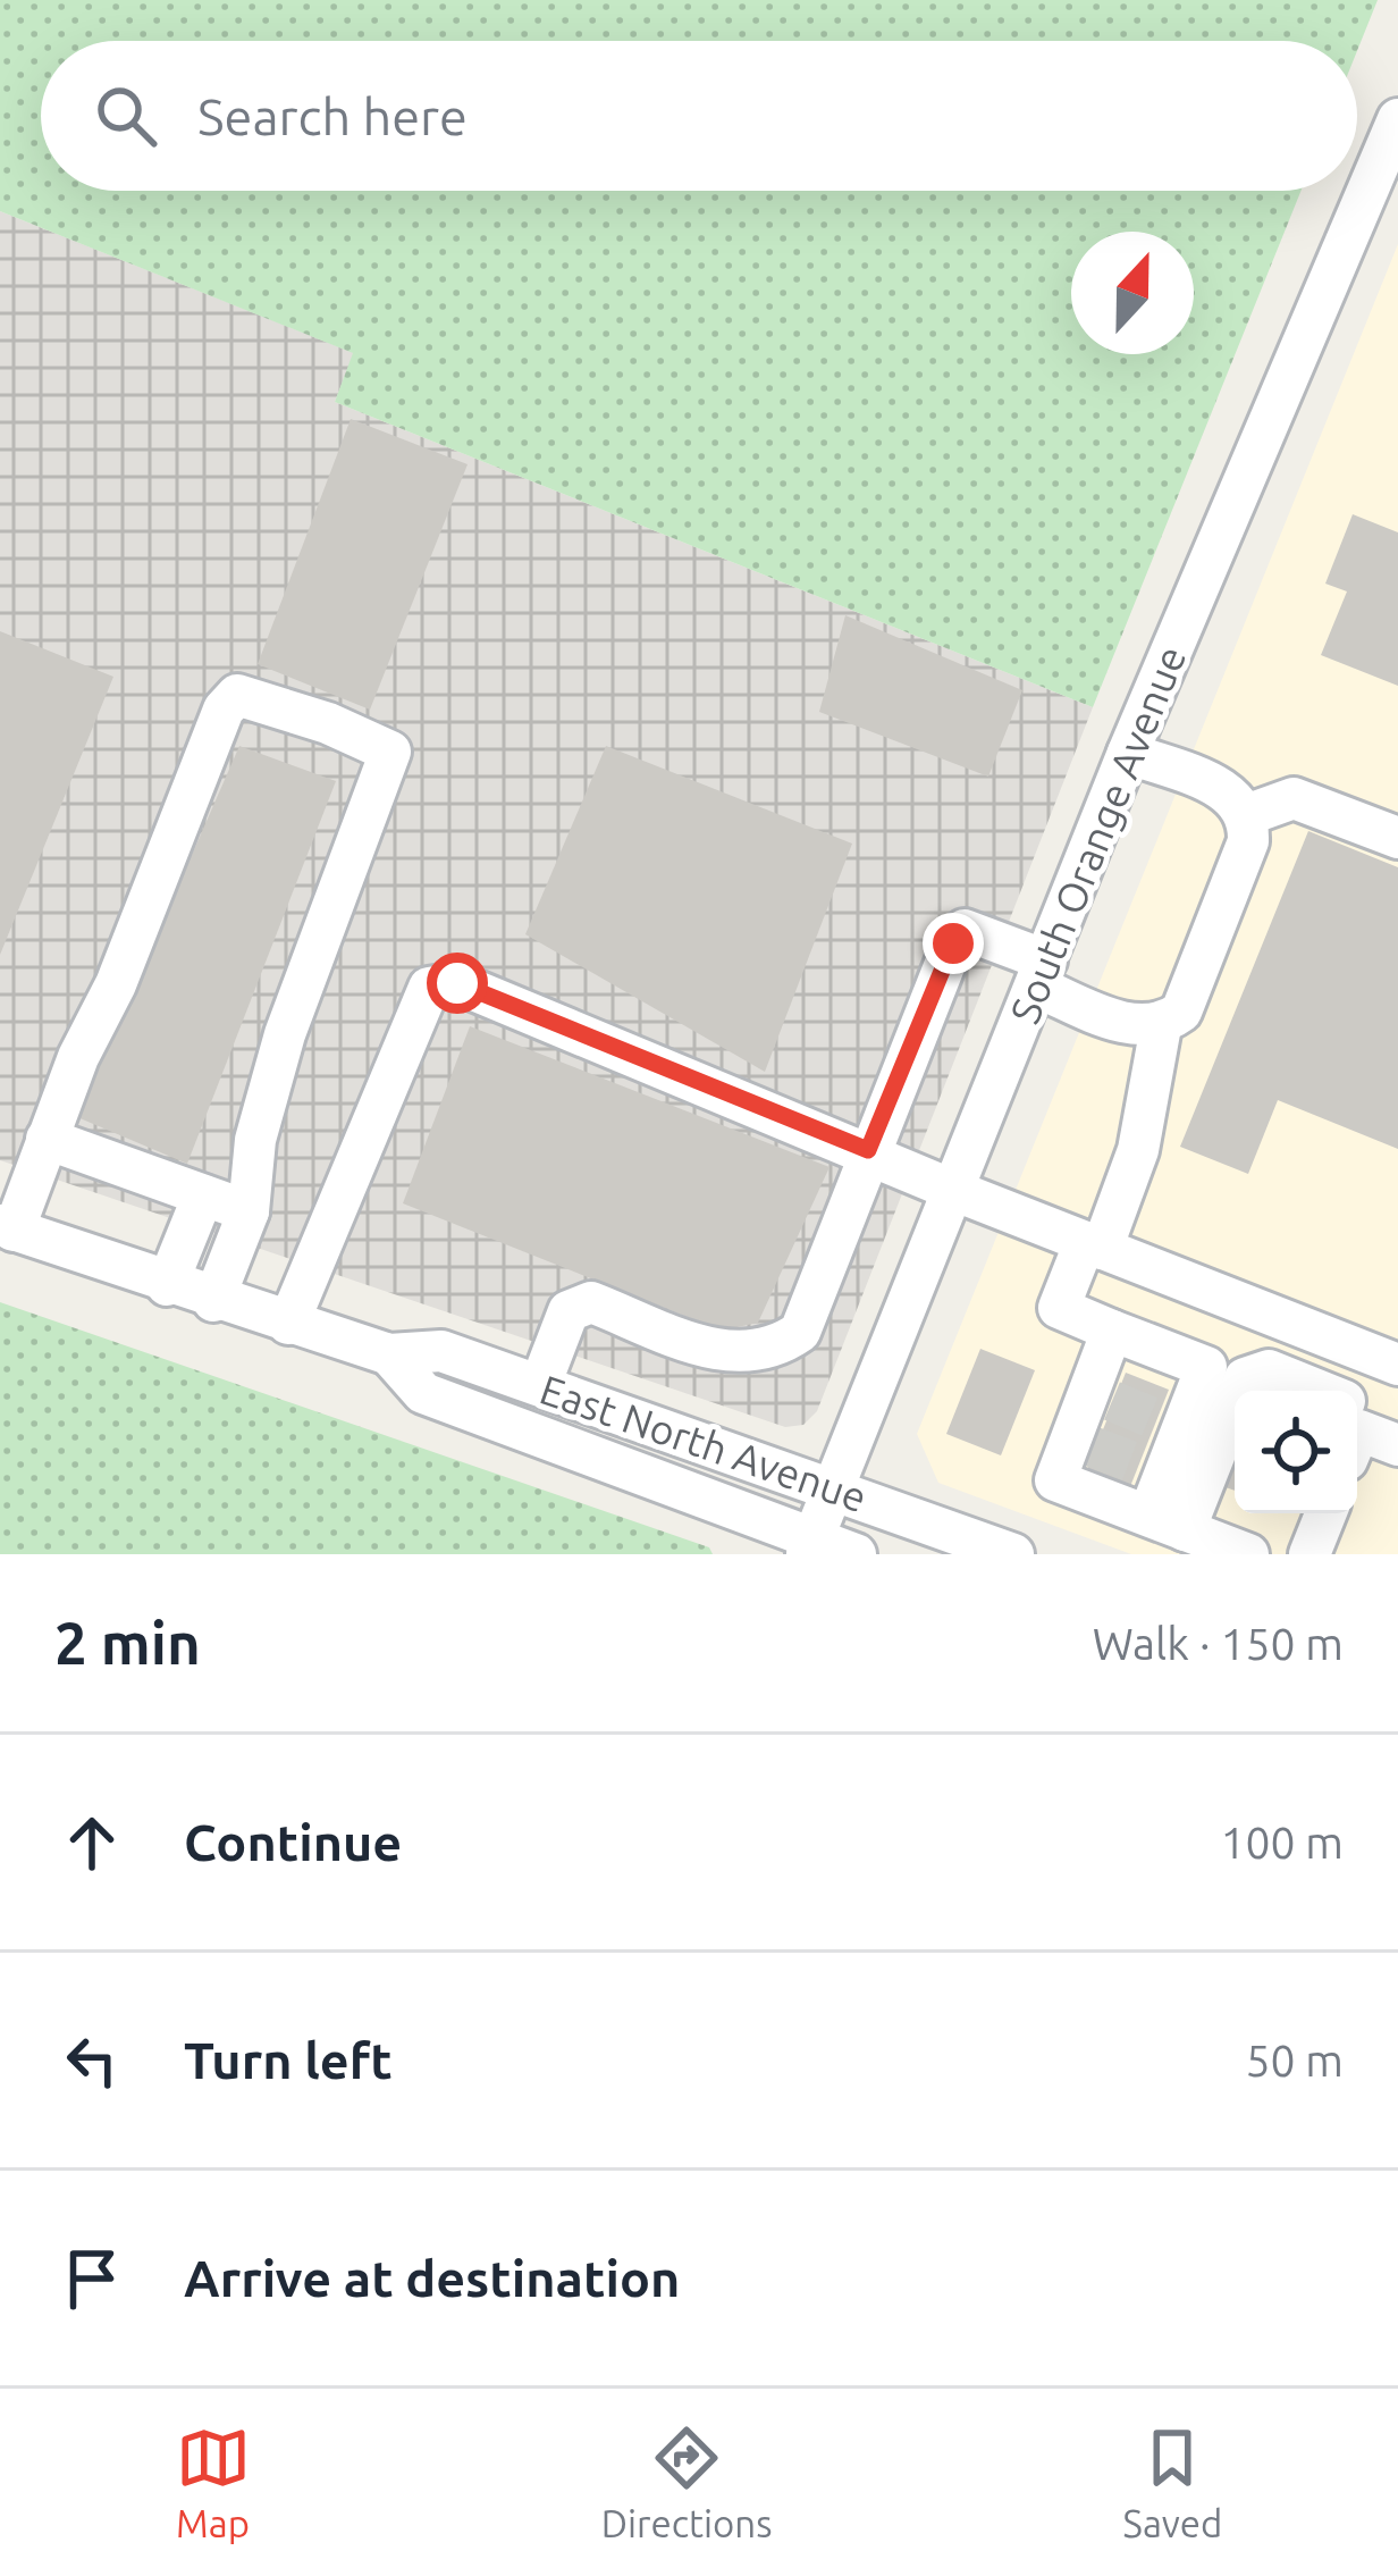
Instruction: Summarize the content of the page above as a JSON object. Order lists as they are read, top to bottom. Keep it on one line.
{"streets":{"street":["South Orange Avenue","East North Avenue"]},"crossings":[["South Orange Avenue","East North Avenue"]],"north":"top","page":{"search":"Search here","heading":["2 min","Walk · 150 m"],"list":[["Continue","100 m"],["Turn left","50 m"],"Arrive at destination"],"nav":["Map","Directions","Saved"]}}
